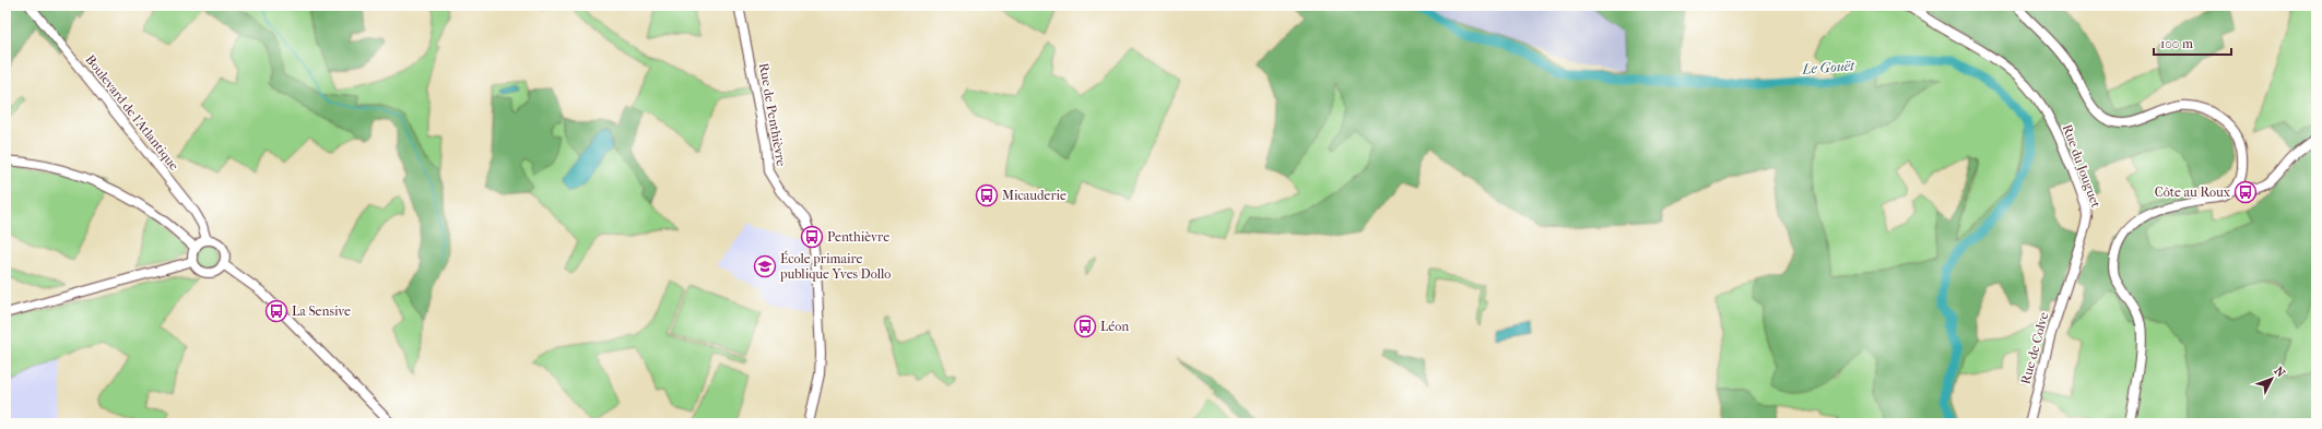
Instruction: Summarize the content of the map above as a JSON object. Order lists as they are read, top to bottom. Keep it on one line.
{"streets":{"main road":["Boulevard de l'Atlantique","Rue de Penthièvre","Rue du Jouguet","Rue de Colve"]},"crossings":[["Rue du Jouguet","Rue de Colve"]],"water":["Le Gouët"],"places":{"bus stop":["Côte au Roux","Micauderie","Penthièvre","La Sensive","Léon"],"school or university":["École primaire publique Yves Dollo"]},"scale_bar":"100 m","north":"top right"}
